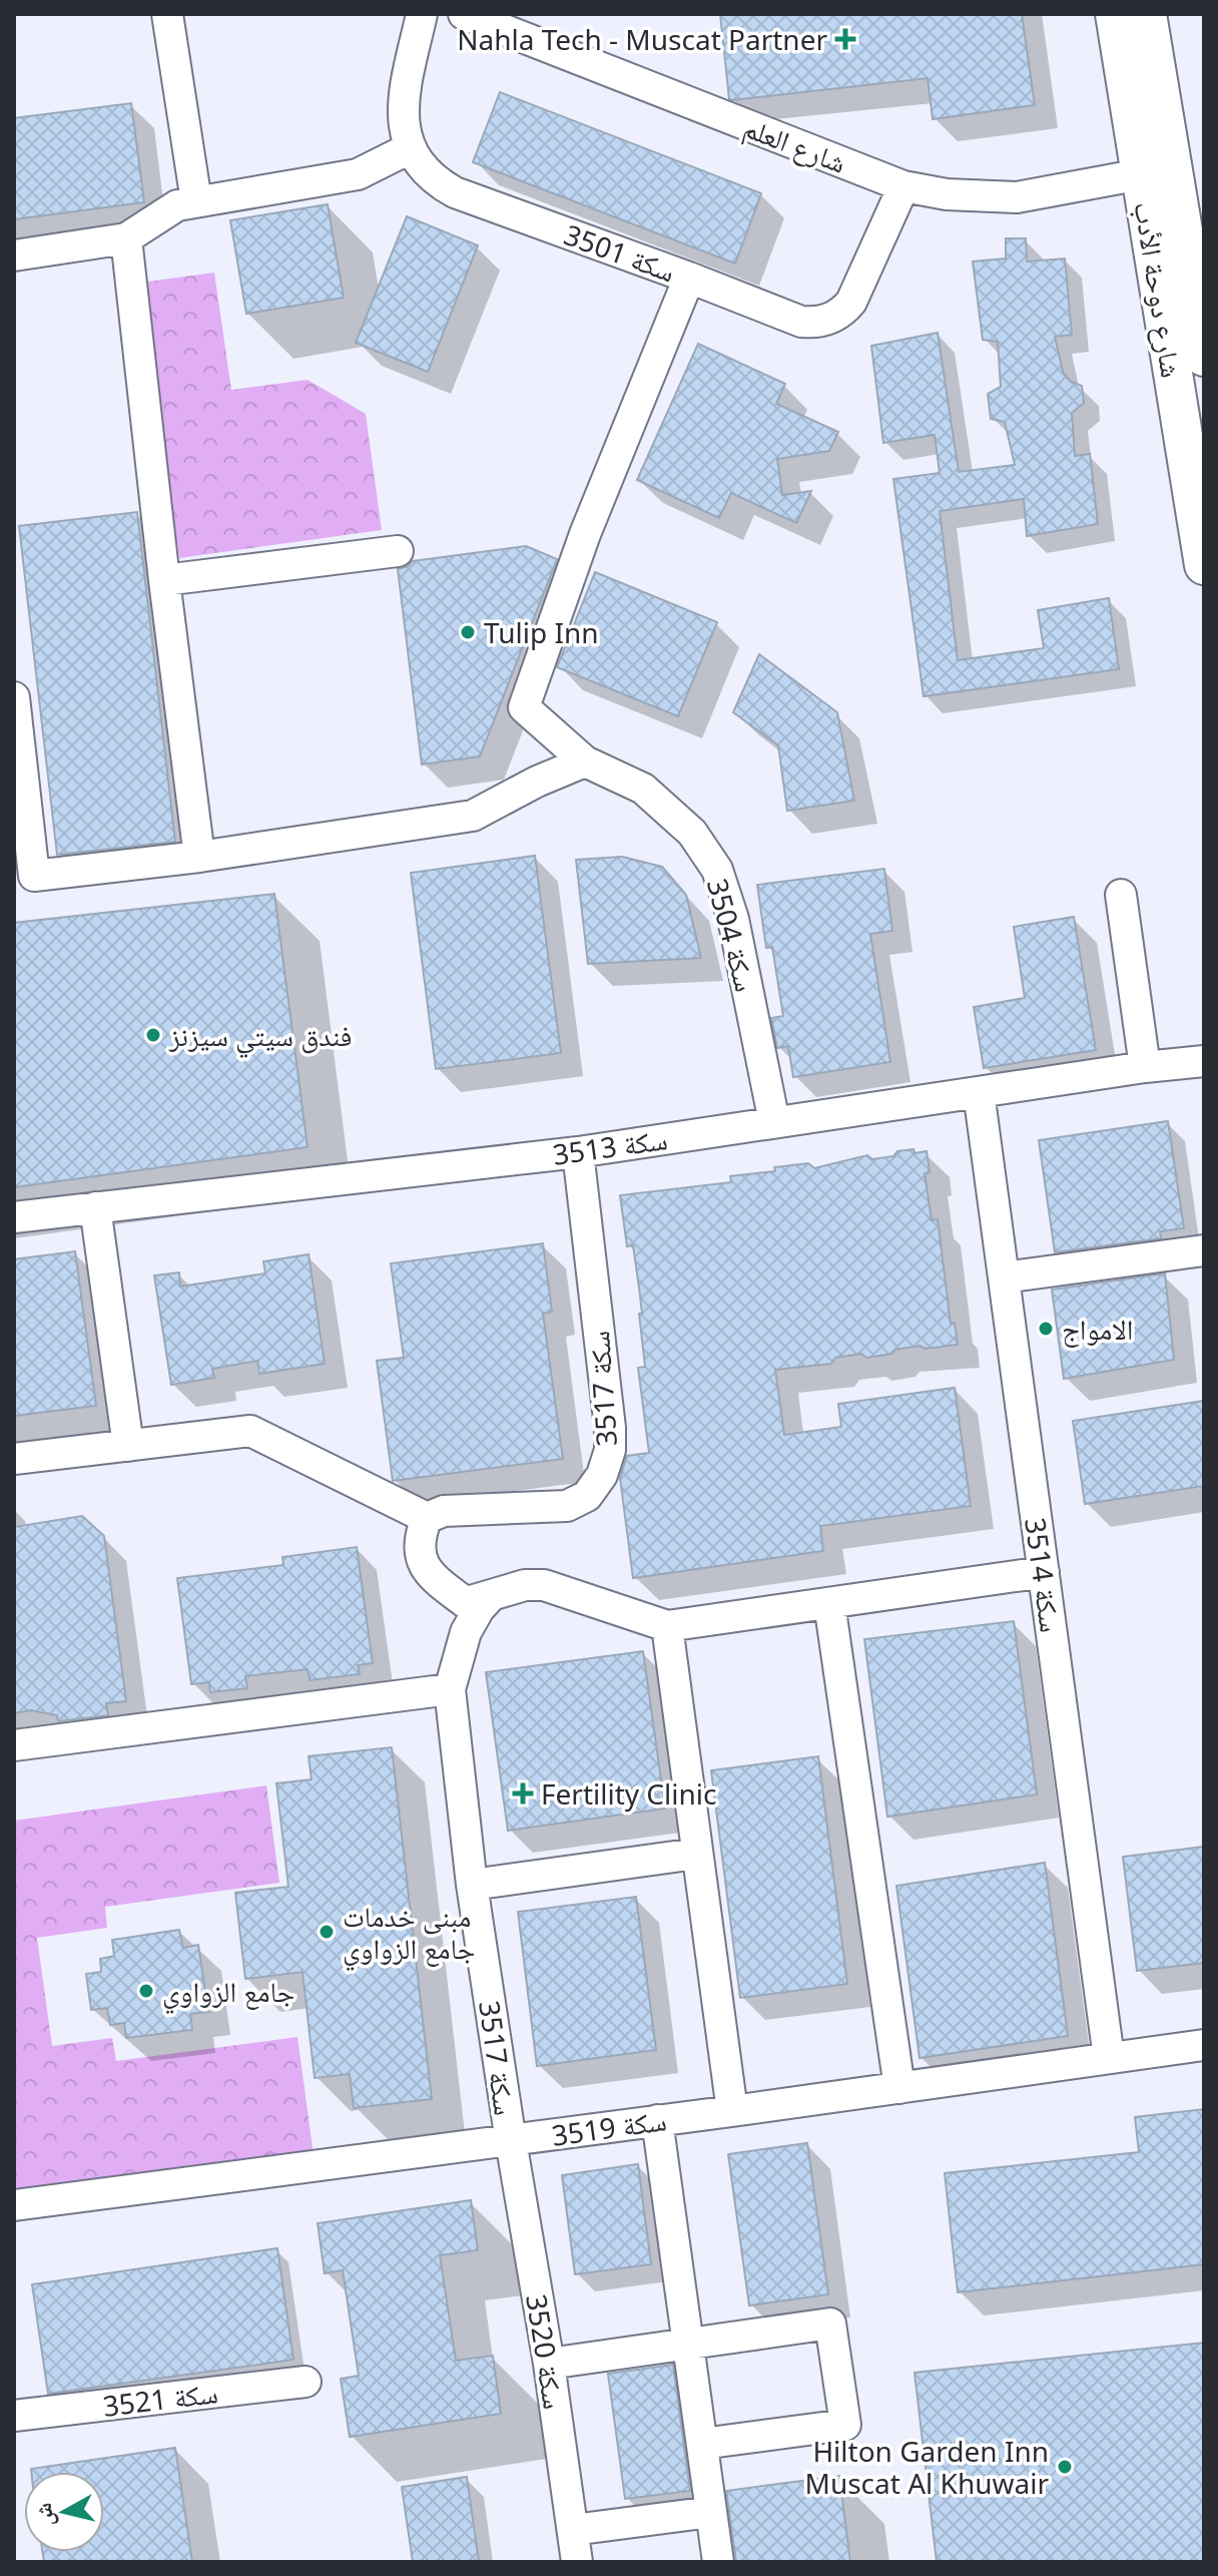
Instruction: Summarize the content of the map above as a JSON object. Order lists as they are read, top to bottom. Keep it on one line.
{"streets":{"main road":["شارع دوحة الأدب"],"street":["شارع العلم","سكة 3501","سكة 3504","سكة 3513","سكة 3517","سكة 3514","سكة 3519","سكة 3520","سكة 3521"]},"crossings":[["شارع العلم","سكة 3501"],["شارع العلم","شارع دوحة الأدب"],["سكة 3501","سكة 3504"],["سكة 3504","سكة 3513"],["سكة 3513","سكة 3517"],["سكة 3513","سكة 3514"],["سكة 3517","سكة 3519"],["سكة 3517","سكة 3520"],["سكة 3514","سكة 3519"],["سكة 3519","سكة 3520"]],"places":{"health":["Nahla Tech - Muscat Partner","Fertility Clinic"],"other":["Tulip Inn","فندق سيتي سيزنز","الامواج","مبنى خدمات جامع الزواوي","جامع الزواوي","Hilton Garden Inn Muscat Al Khuwair"]},"north":"left"}
